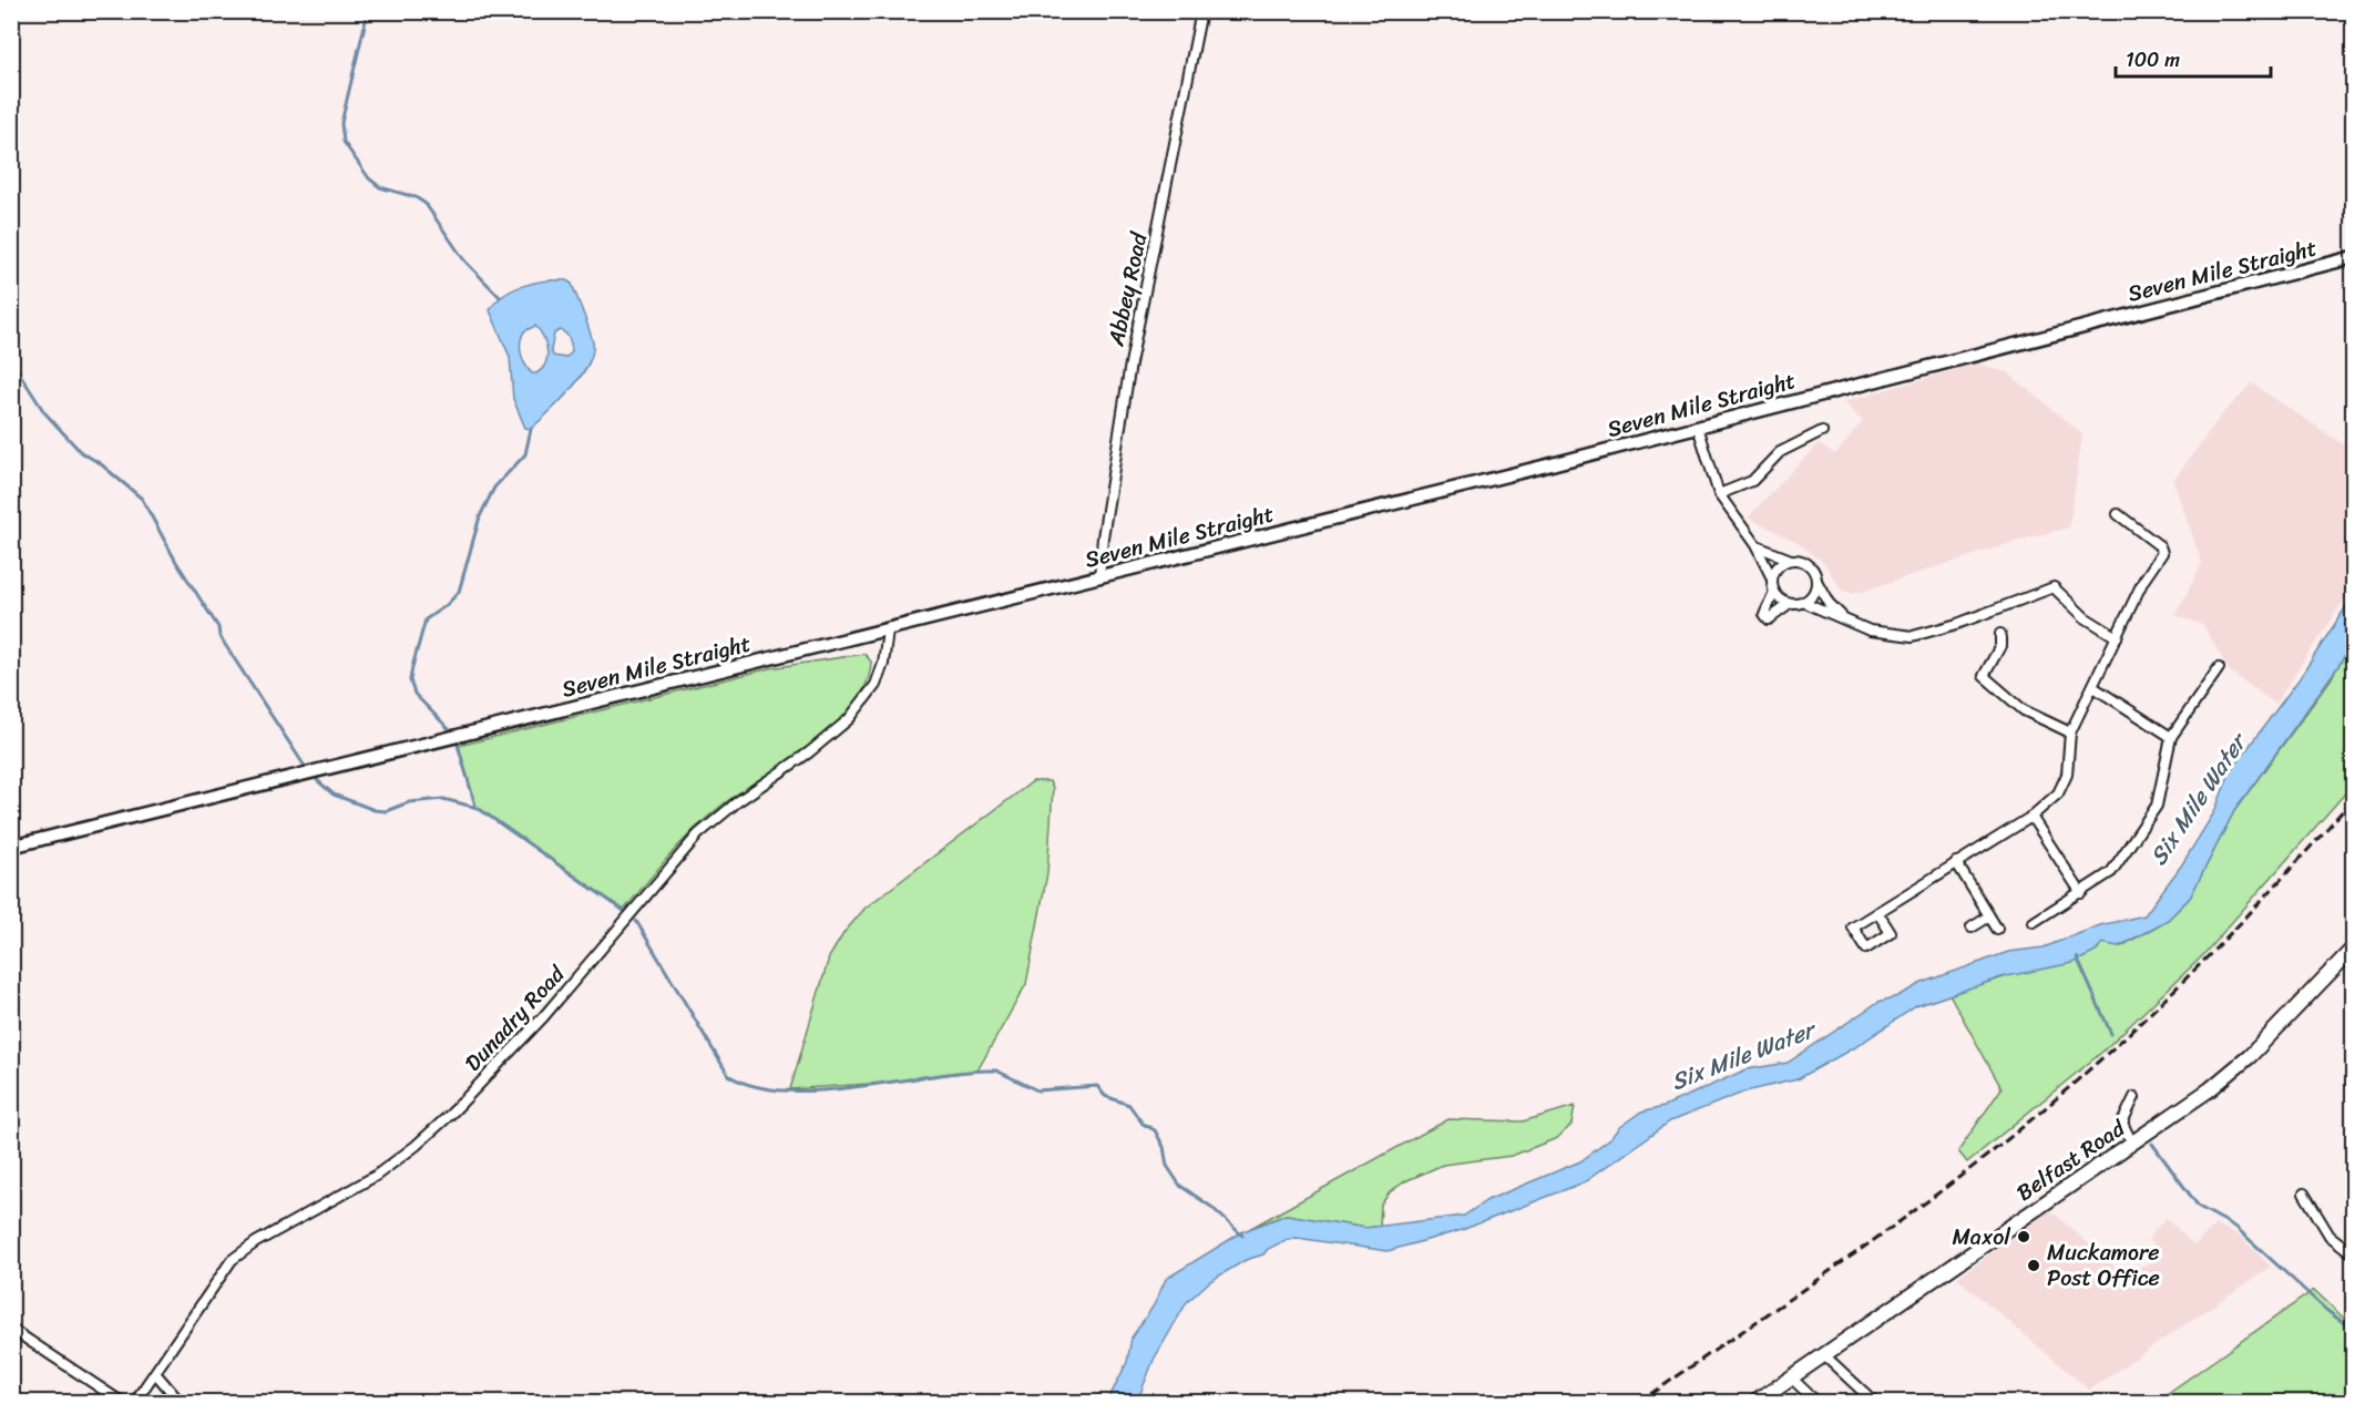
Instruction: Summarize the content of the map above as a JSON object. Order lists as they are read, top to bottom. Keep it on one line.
{"streets":{"main road":["Seven Mile Straight","Belfast Road"],"street":["Abbey Road","Dunadry Road"]},"crossings":[["Seven Mile Straight","Abbey Road"],["Seven Mile Straight","Dunadry Road"]],"water":["Six Mile Water"],"places":["Maxol","Muckamore Post Office"],"scale_bar":"100 m"}
